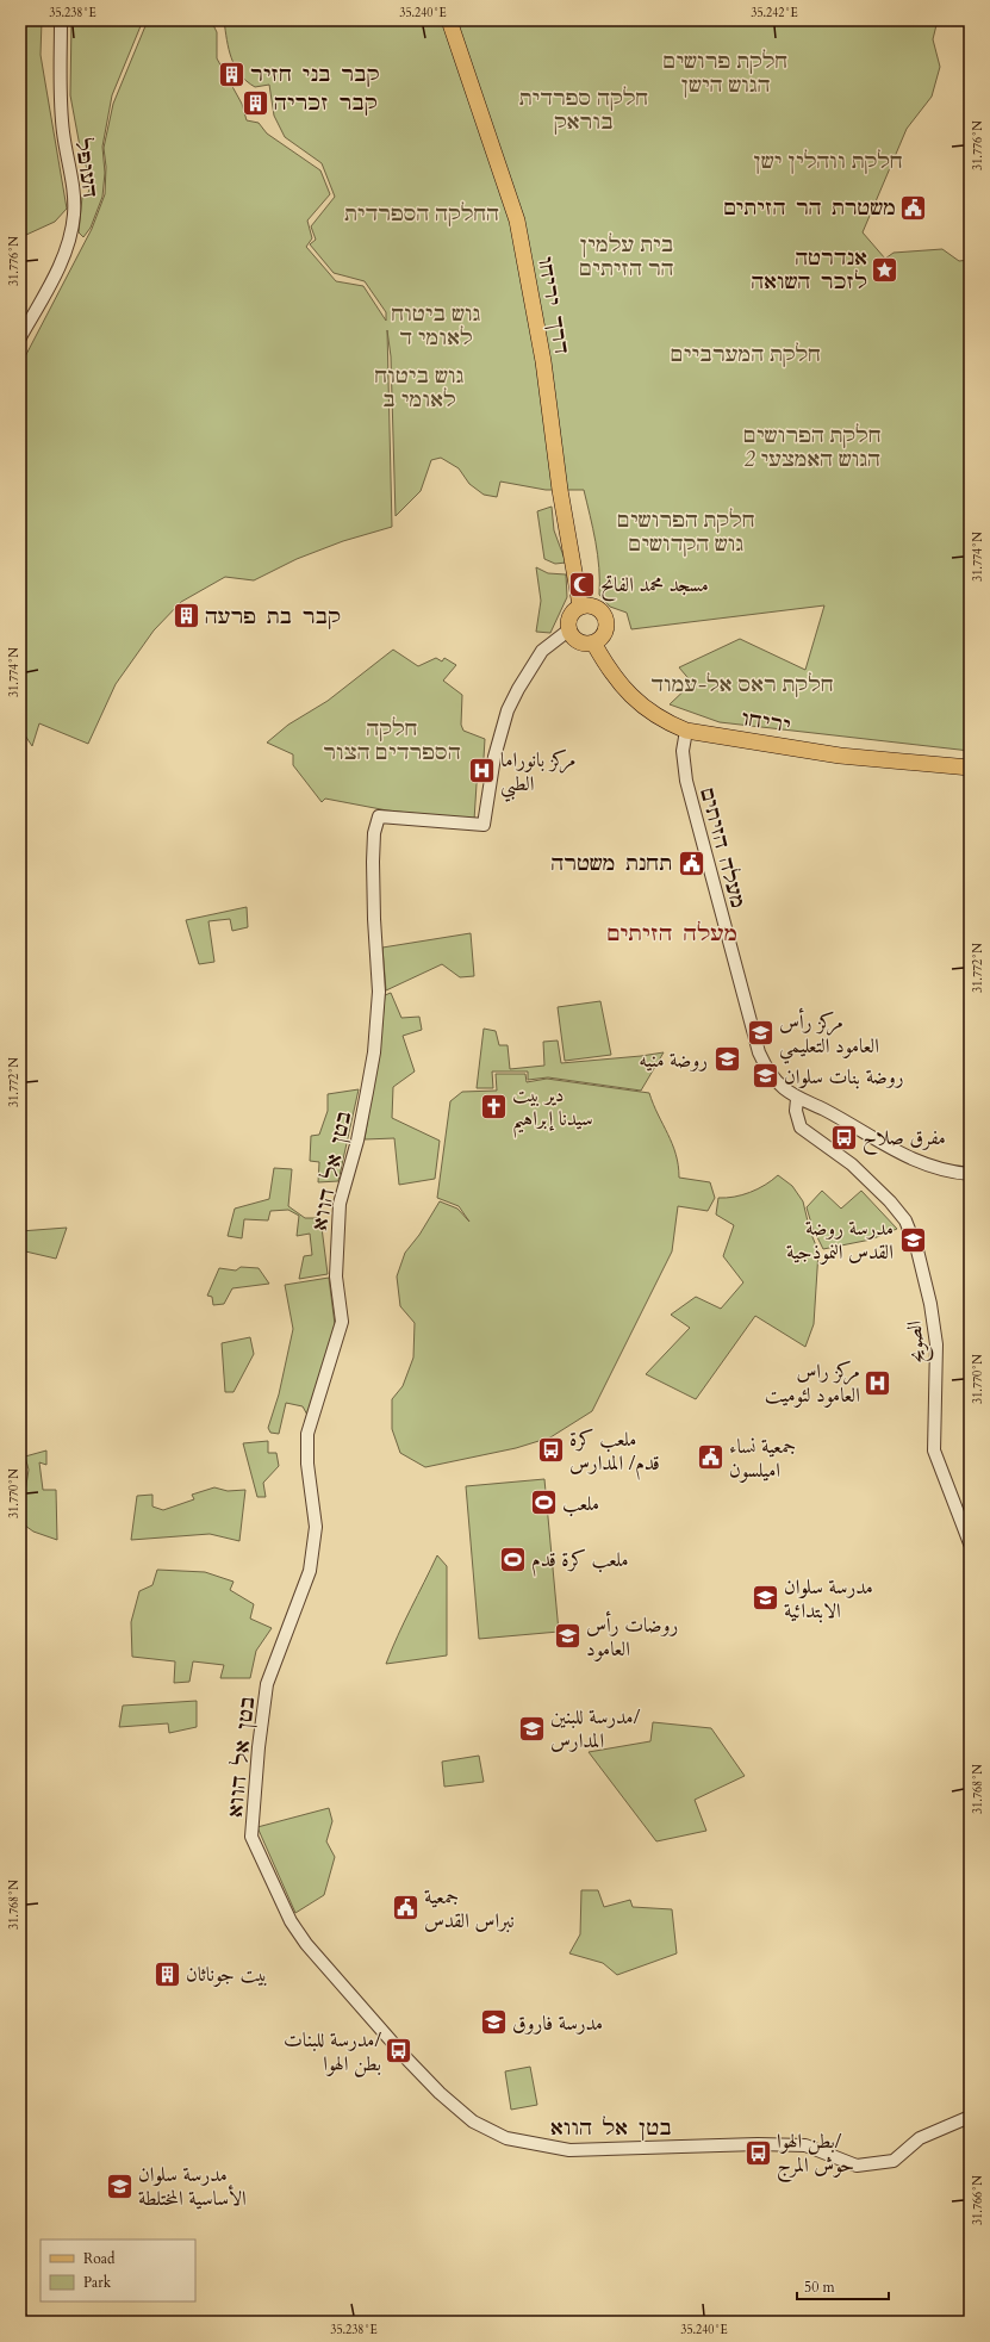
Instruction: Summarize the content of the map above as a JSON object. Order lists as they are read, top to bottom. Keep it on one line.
{"streets":{"main road":["דרך יריחו","יריחו"],"street":["העופל","מעלה הזיתים","בטן אל הווא","الصويح"]},"crossings":[["דרך יריחו","יריחו"],["דרך יריחו","בטן אל הווא"],["יריחו","מעלה הזיתים"],["יריחו","בטן אל הווא"],["מעלה הזיתים","الصويح"]],"districts":["מעלה הזיתים"],"parks":["חלקת פרושים הגוש הישן","חלקה ספרדית בוראק","חלקת ווהלין ישן","החלקה הספרדית","בית עלמין הר הזיתים","גוש ביטוח לאומי ד","חלקת המערביים","גוש ביטוח לאומי ב","חלקת הפרושים הגוש האמצעי 2","חלקת הפרושים גוש הקדושים","חלקת ראס אל-עמוד","חלקה הספרדים הצור"],"places":{"building":["קבר בני חזיר","קבר זכריה","קבר בת פרעה","بيت جوناثان"],"public building":["משטרת הר הזיתים","תחנת משטרה","جمعية نساء اميلسون","جمعية نبراس القدس"],"place":["אנדרטה לזכר השואה"],"mosque":["مسجد محمد الفاتح"],"hospital":["مركز بانوراما الطبي","مركز راس العامود لئوميت"],"school or university":["مركز رأس العامود التعليمي","روضة منيه","روضة بنات سلوان","مدرسة روضة القدس النموذجية","مدرسة سلوان الابتدائية","روضات رأس العامود","مدرسة للبنين/ المدارس","مدرسة فاروق","مدرسة سلوان الأساسية المختلطة"],"church":["دير بيت سيدنا إبراهيم"],"bus stop":["مفرق صلاح","ملعب كرة قدم/ المدارس","مدرسة للبنات/ بطن الهوا","بطن الهوا/ حوش المرج"],"sports":["ملعب","ملعب كرة قدم"]},"legend":["Road","Park"],"scale_bar":"50 m","coordinates":["35.238°E","35.240°E","35.242°E","31.776°N","31.774°N","31.772°N","31.770°N","31.768°N","31.766°N"]}
